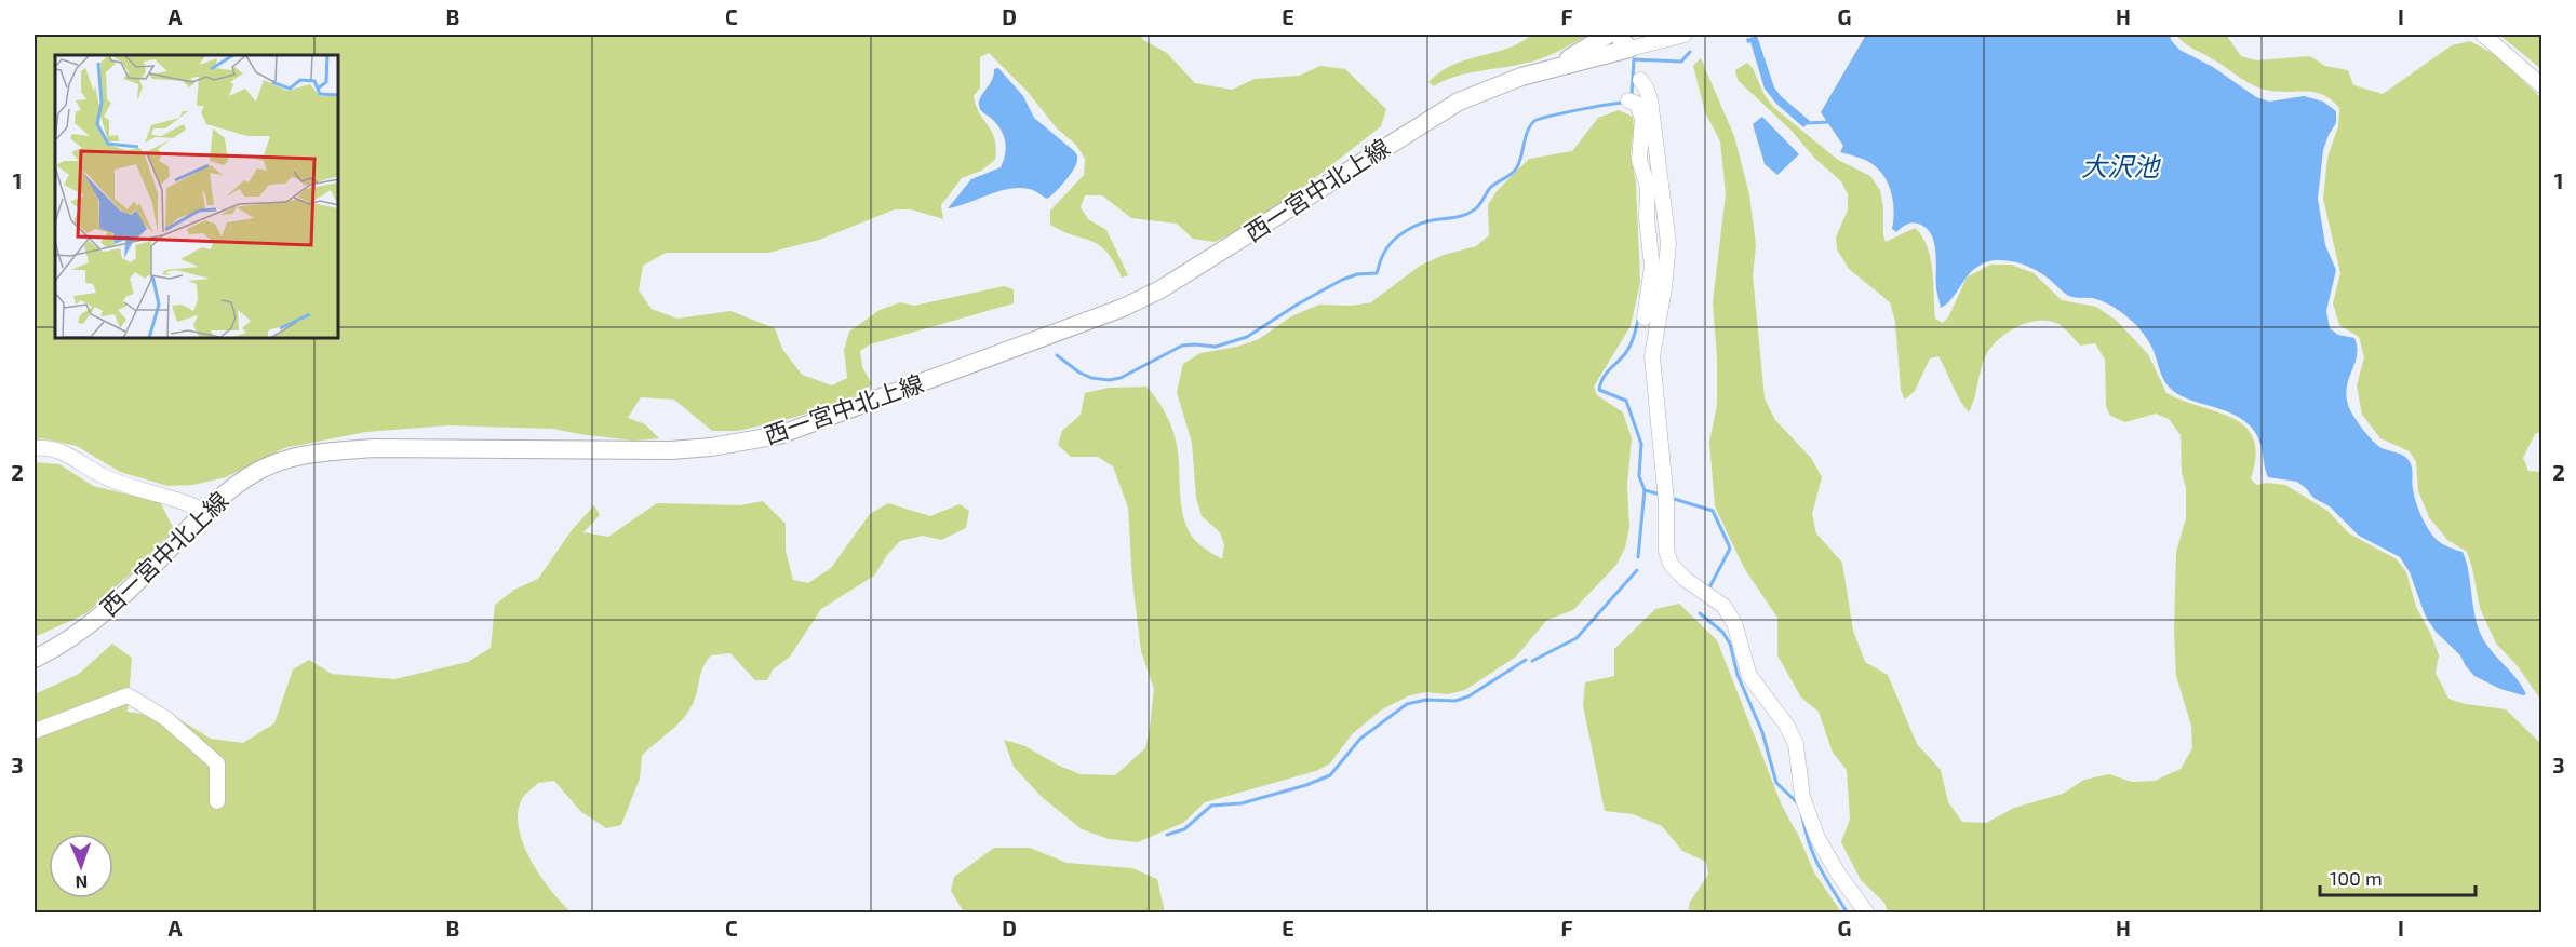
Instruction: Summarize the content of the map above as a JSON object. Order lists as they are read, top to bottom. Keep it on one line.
{"streets":{"main road":["西一宮中北上線"]},"water":["大沢池"],"scale_bar":"100 m","north":"bottom","grid":{"columns":["A","B","C","D","E","F","G","H","I"],"rows":["1","2","3"]}}
